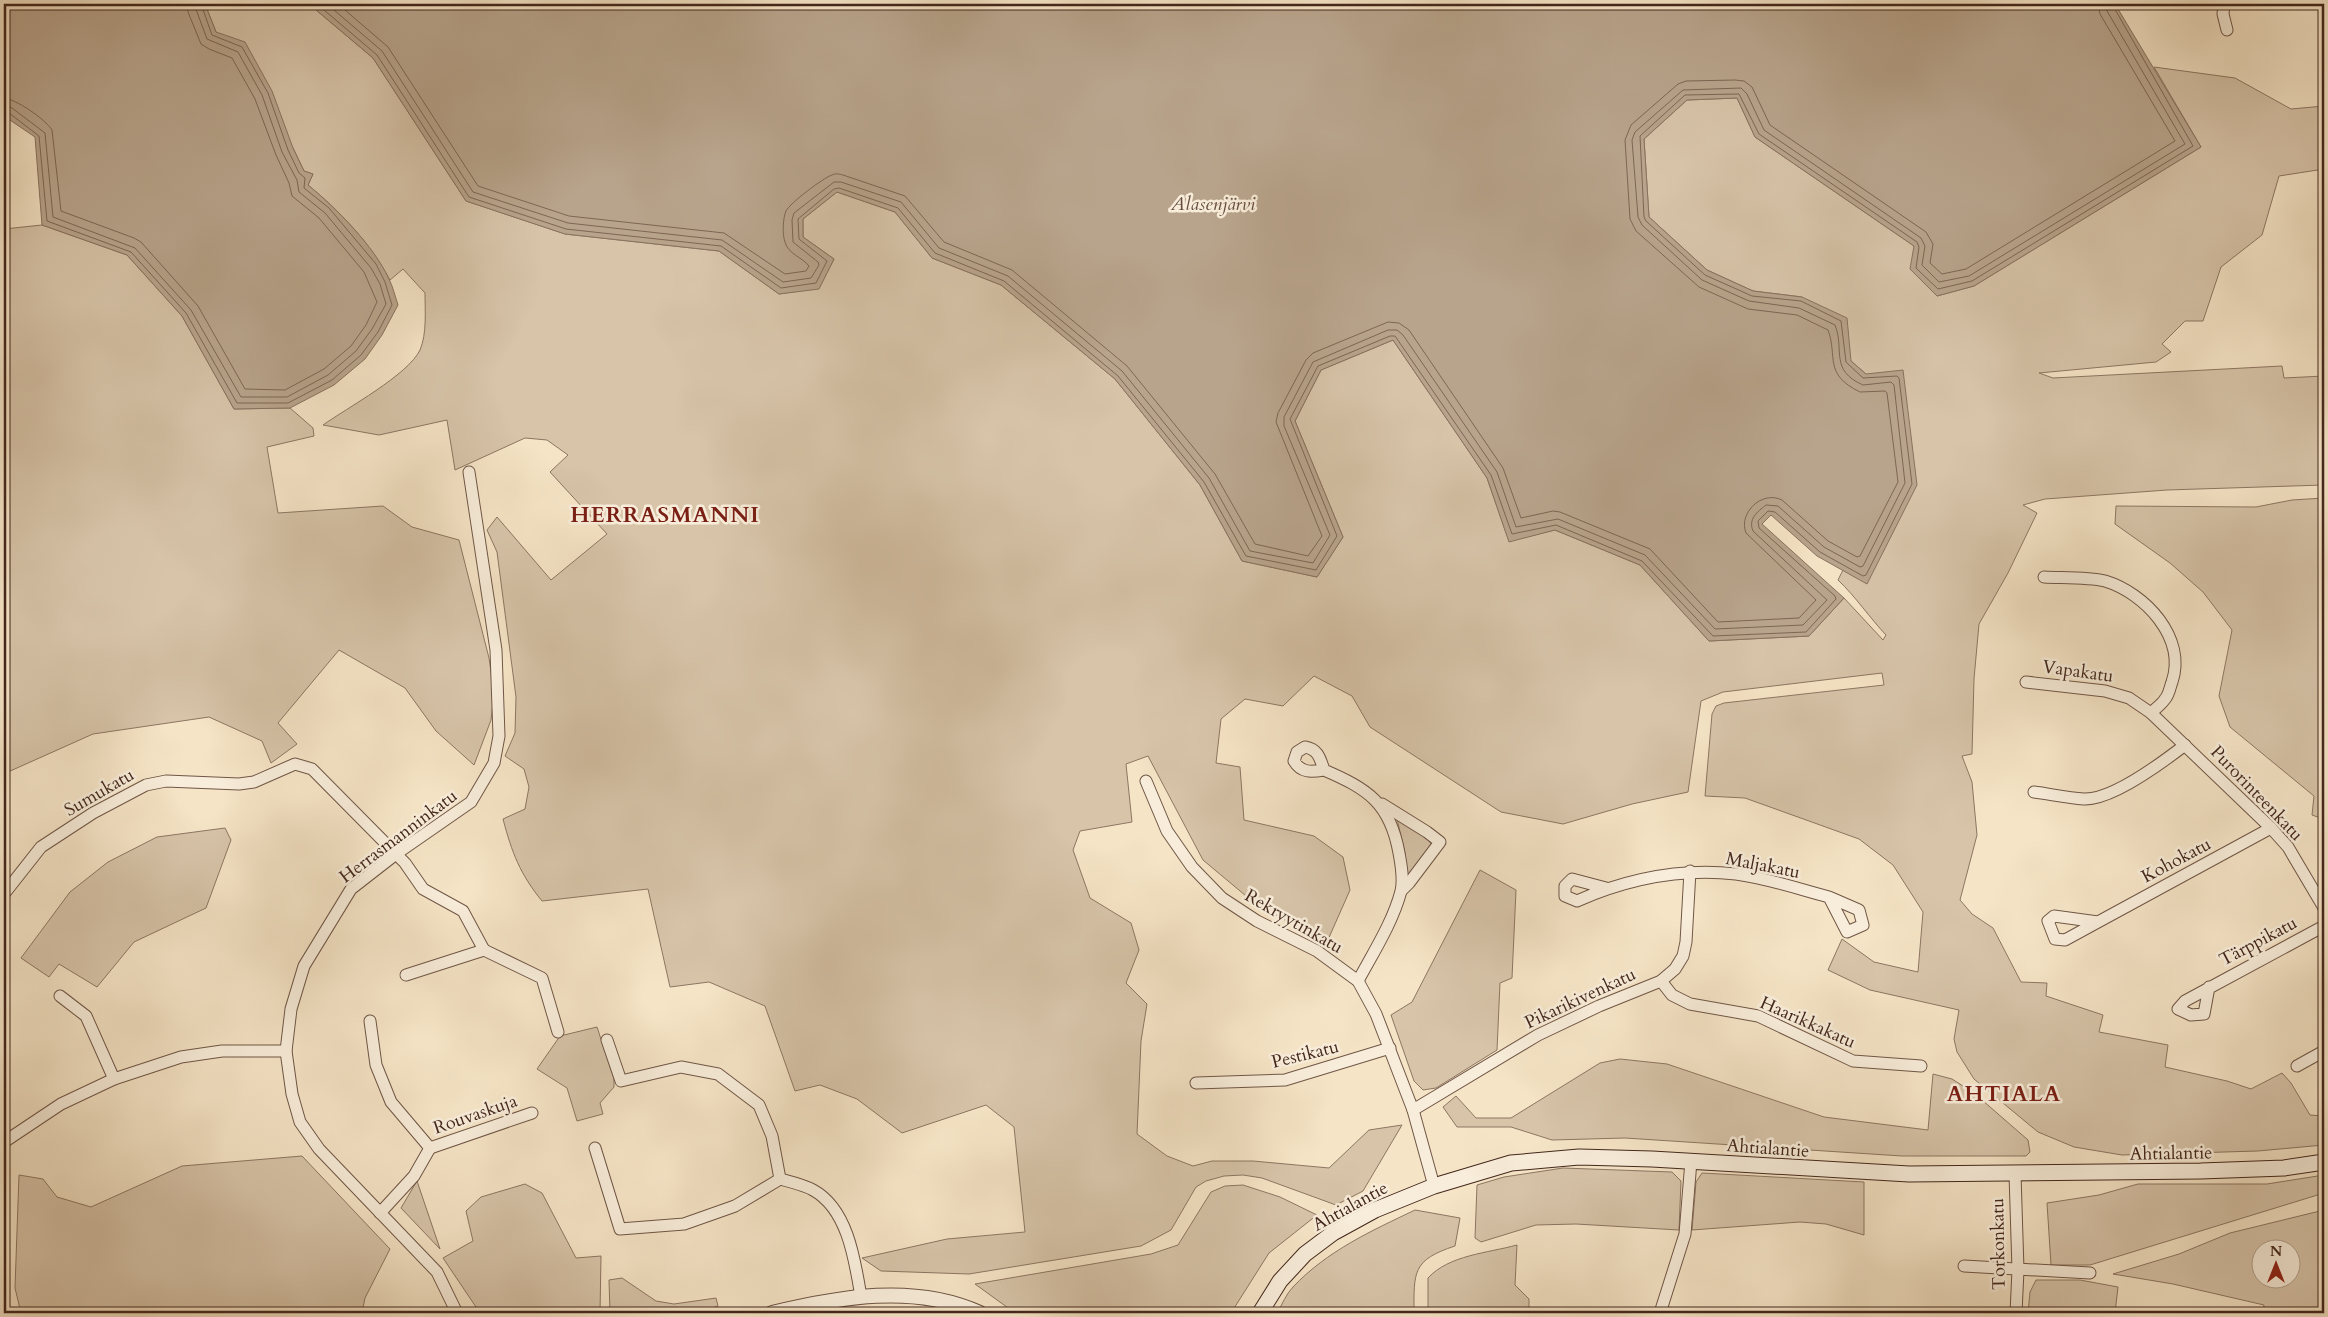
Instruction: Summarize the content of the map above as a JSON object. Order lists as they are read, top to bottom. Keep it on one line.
{"streets":{"main road":["Ahtialantie"],"street":["Vapakatu","Sumukatu","Purorinteenkatu","Herrasmanninkatu","Kohokatu","Maljakatu","Rekryytinkatu","Tärppikatu","Pikarikivenkatu","Haarikkakatu","Pestikatu","Rouvaskuja","Torkonkatu"]},"crossings":[["Vapakatu","Purorinteenkatu"],["Sumukatu","Herrasmanninkatu"],["Purorinteenkatu","Kohokatu"],["Maljakatu","Pikarikivenkatu"],["Rekryytinkatu","Pikarikivenkatu"],["Rekryytinkatu","Pestikatu"],["Rekryytinkatu","Ahtialantie"],["Pikarikivenkatu","Haarikkakatu"],["Ahtialantie","Torkonkatu"]],"districts":["HERRASMANNI","AHTIALA"],"water":["Alasenjärvi"],"north":"top"}
